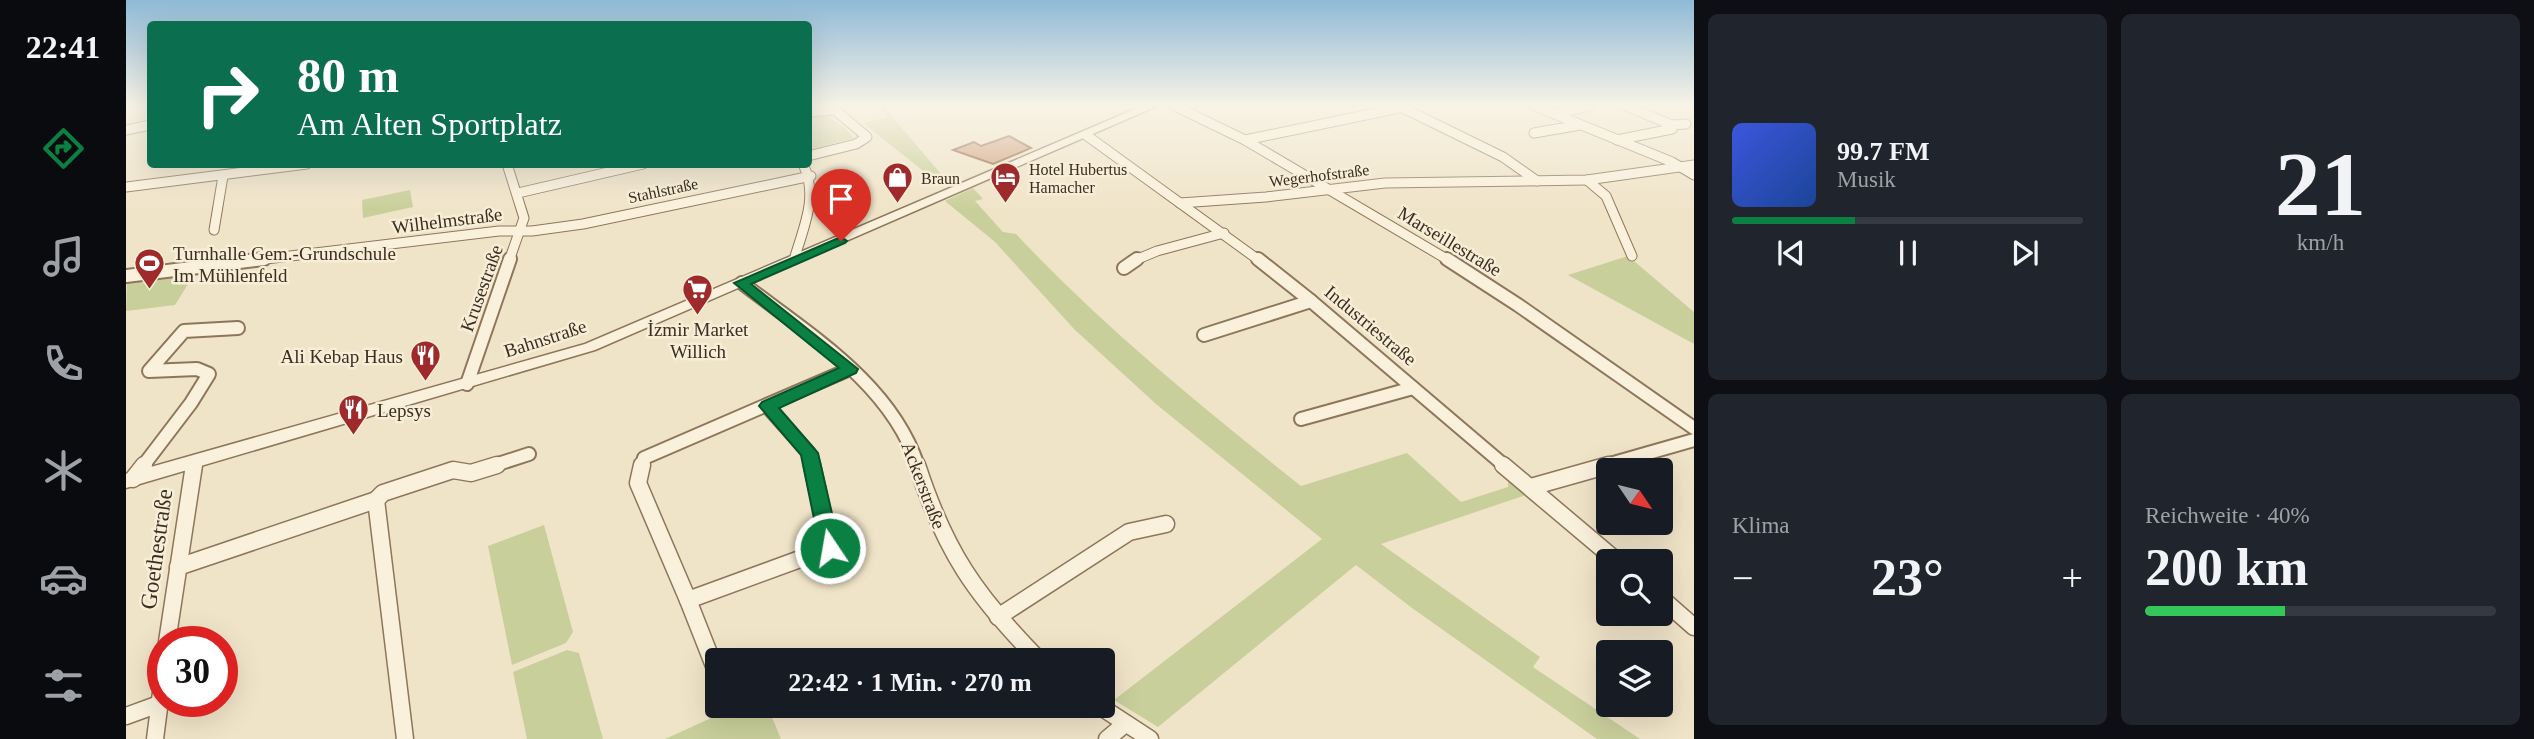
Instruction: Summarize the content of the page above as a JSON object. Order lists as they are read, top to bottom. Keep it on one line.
{"streets":{"street":["Wegerhofstraße","Stahlstraße","Wilhelmstraße","Marseillestraße","Krusestraße","Industriestraße","Bahnstraße","Ackerstraße","Goethestraße"]},"crossings":[["Wegerhofstraße","Marseillestraße"],["Wegerhofstraße","Industriestraße"],["Stahlstraße","Wilhelmstraße"],["Stahlstraße","Krusestraße"],["Wilhelmstraße","Krusestraße"],["Krusestraße","Bahnstraße"],["Bahnstraße","Ackerstraße"],["Bahnstraße","Goethestraße"]],"places":{"shop":["Braun"],"hotel":["Hotel Hubertus Hamacher"],"sports":["Turnhalle Gem.-Grundschule Im Mühlenfeld"],"supermarket":["İzmir Market Willich"],"restaurant":["Ali Kebap Haus","Lepsys"]},"north":"bottom right","page":{"tabs":"22:41","tile":[["21","km/h"],"Klima",["Reichweite · 40%","200 km"]],"turn":["80 m","Am Alten Sportplatz"],"song":["99.7 FM","Musik"],"heat":["−","23°","+"],"limit":"30","trip":"22:42 · 1 Min. · 270 m"}}
